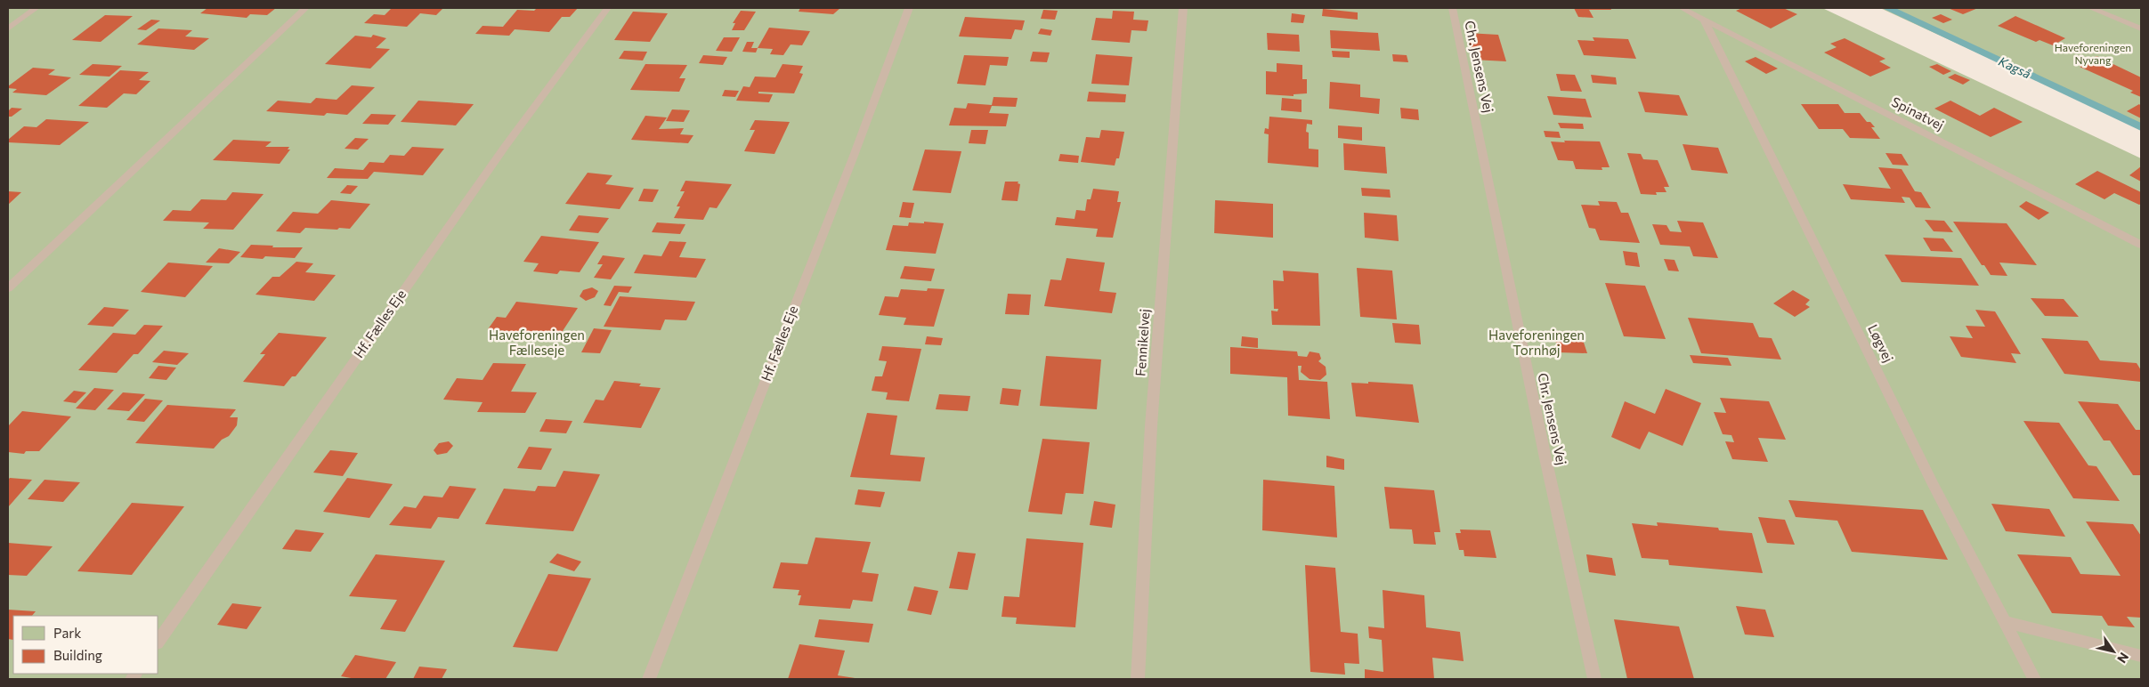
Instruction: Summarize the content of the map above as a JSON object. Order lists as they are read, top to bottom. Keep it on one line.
{"streets":{"lane":["Chr. Jensens Vej","Spinatvej","Hf. Fælles Eje","Fennikelvej","Løgvej"]},"crossings":[["Spinatvej","Løgvej"]],"water":["Kagså"],"parks":["Haveforeningen Nyvang","Haveforeningen Fælleseje","Haveforeningen Tornhøj"],"legend":["Park","Building"],"north":"bottom right"}
